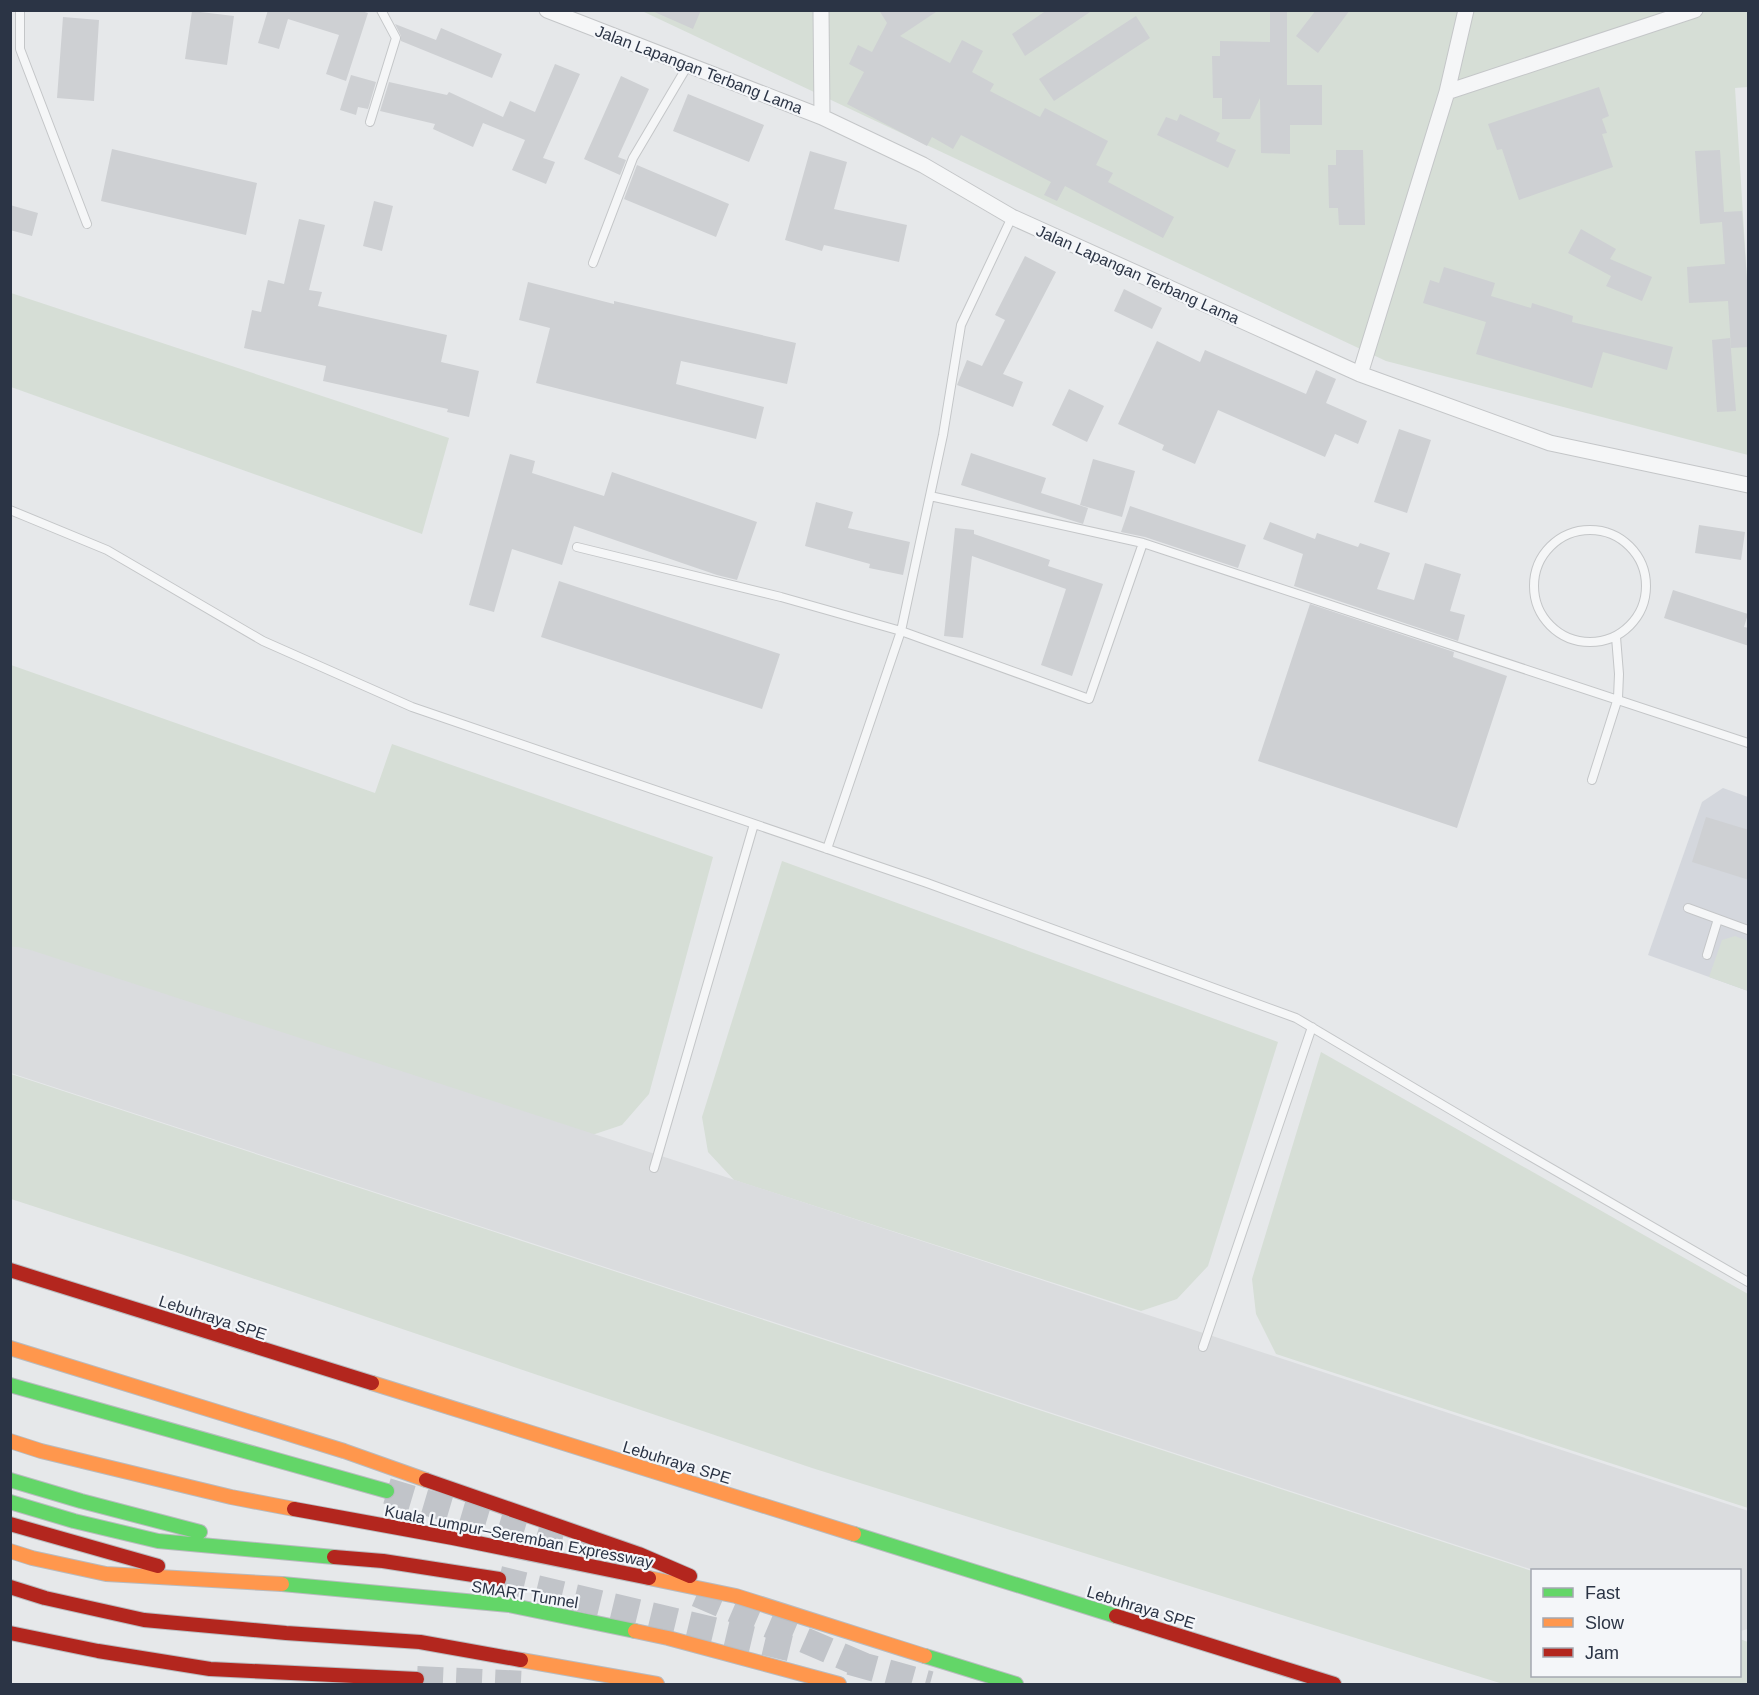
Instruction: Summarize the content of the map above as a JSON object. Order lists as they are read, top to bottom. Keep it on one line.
{"streets":{"highway":["Lebuhraya SPE","Kuala Lumpur–Seremban Expressway","SMART Tunnel"],"street":["Jalan Lapangan Terbang Lama"]},"legend":["Fast","Slow","Jam"]}
